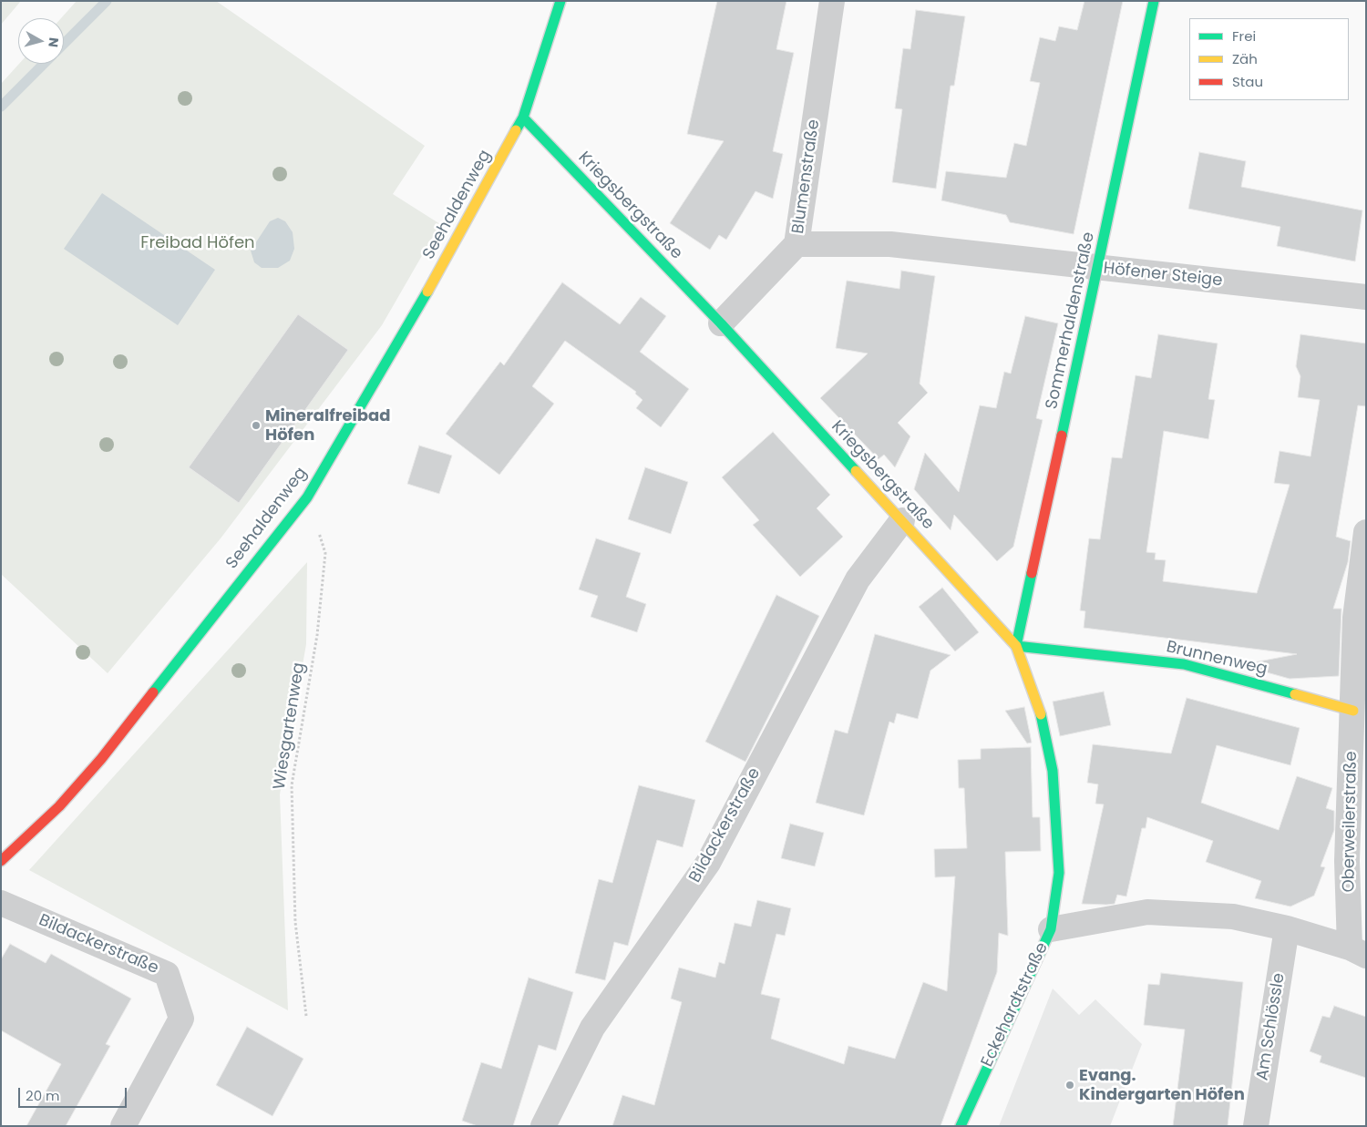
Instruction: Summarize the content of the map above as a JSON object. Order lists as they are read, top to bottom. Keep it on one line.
{"streets":{"street":["Blumenstraße","Seehaldenweg","Kriegsbergstraße","Höfener Steige","Sommerhaldenstraße","Brunnenweg","Oberweilerstraße","Bildackerstraße","Eckehardtstraße","Am Schlössle"],"path":["Wiesgartenweg"]},"crossings":[["Blumenstraße","Kriegsbergstraße"],["Blumenstraße","Höfener Steige"],["Seehaldenweg","Kriegsbergstraße"],["Seehaldenweg","Wiesgartenweg"],["Kriegsbergstraße","Sommerhaldenstraße"],["Kriegsbergstraße","Brunnenweg"],["Kriegsbergstraße","Bildackerstraße"],["Kriegsbergstraße","Eckehardtstraße"],["Höfener Steige","Sommerhaldenstraße"],["Sommerhaldenstraße","Brunnenweg"],["Brunnenweg","Oberweilerstraße"],["Oberweilerstraße","Eckehardtstraße"],["Eckehardtstraße","Am Schlössle"]],"parks":["Freibad Höfen"],"places":["Mineralfreibad Höfen","Evang. Kindergarten Höfen"],"legend":["Frei","Zäh","Stau"],"scale_bar":"20 m","north":"right"}
